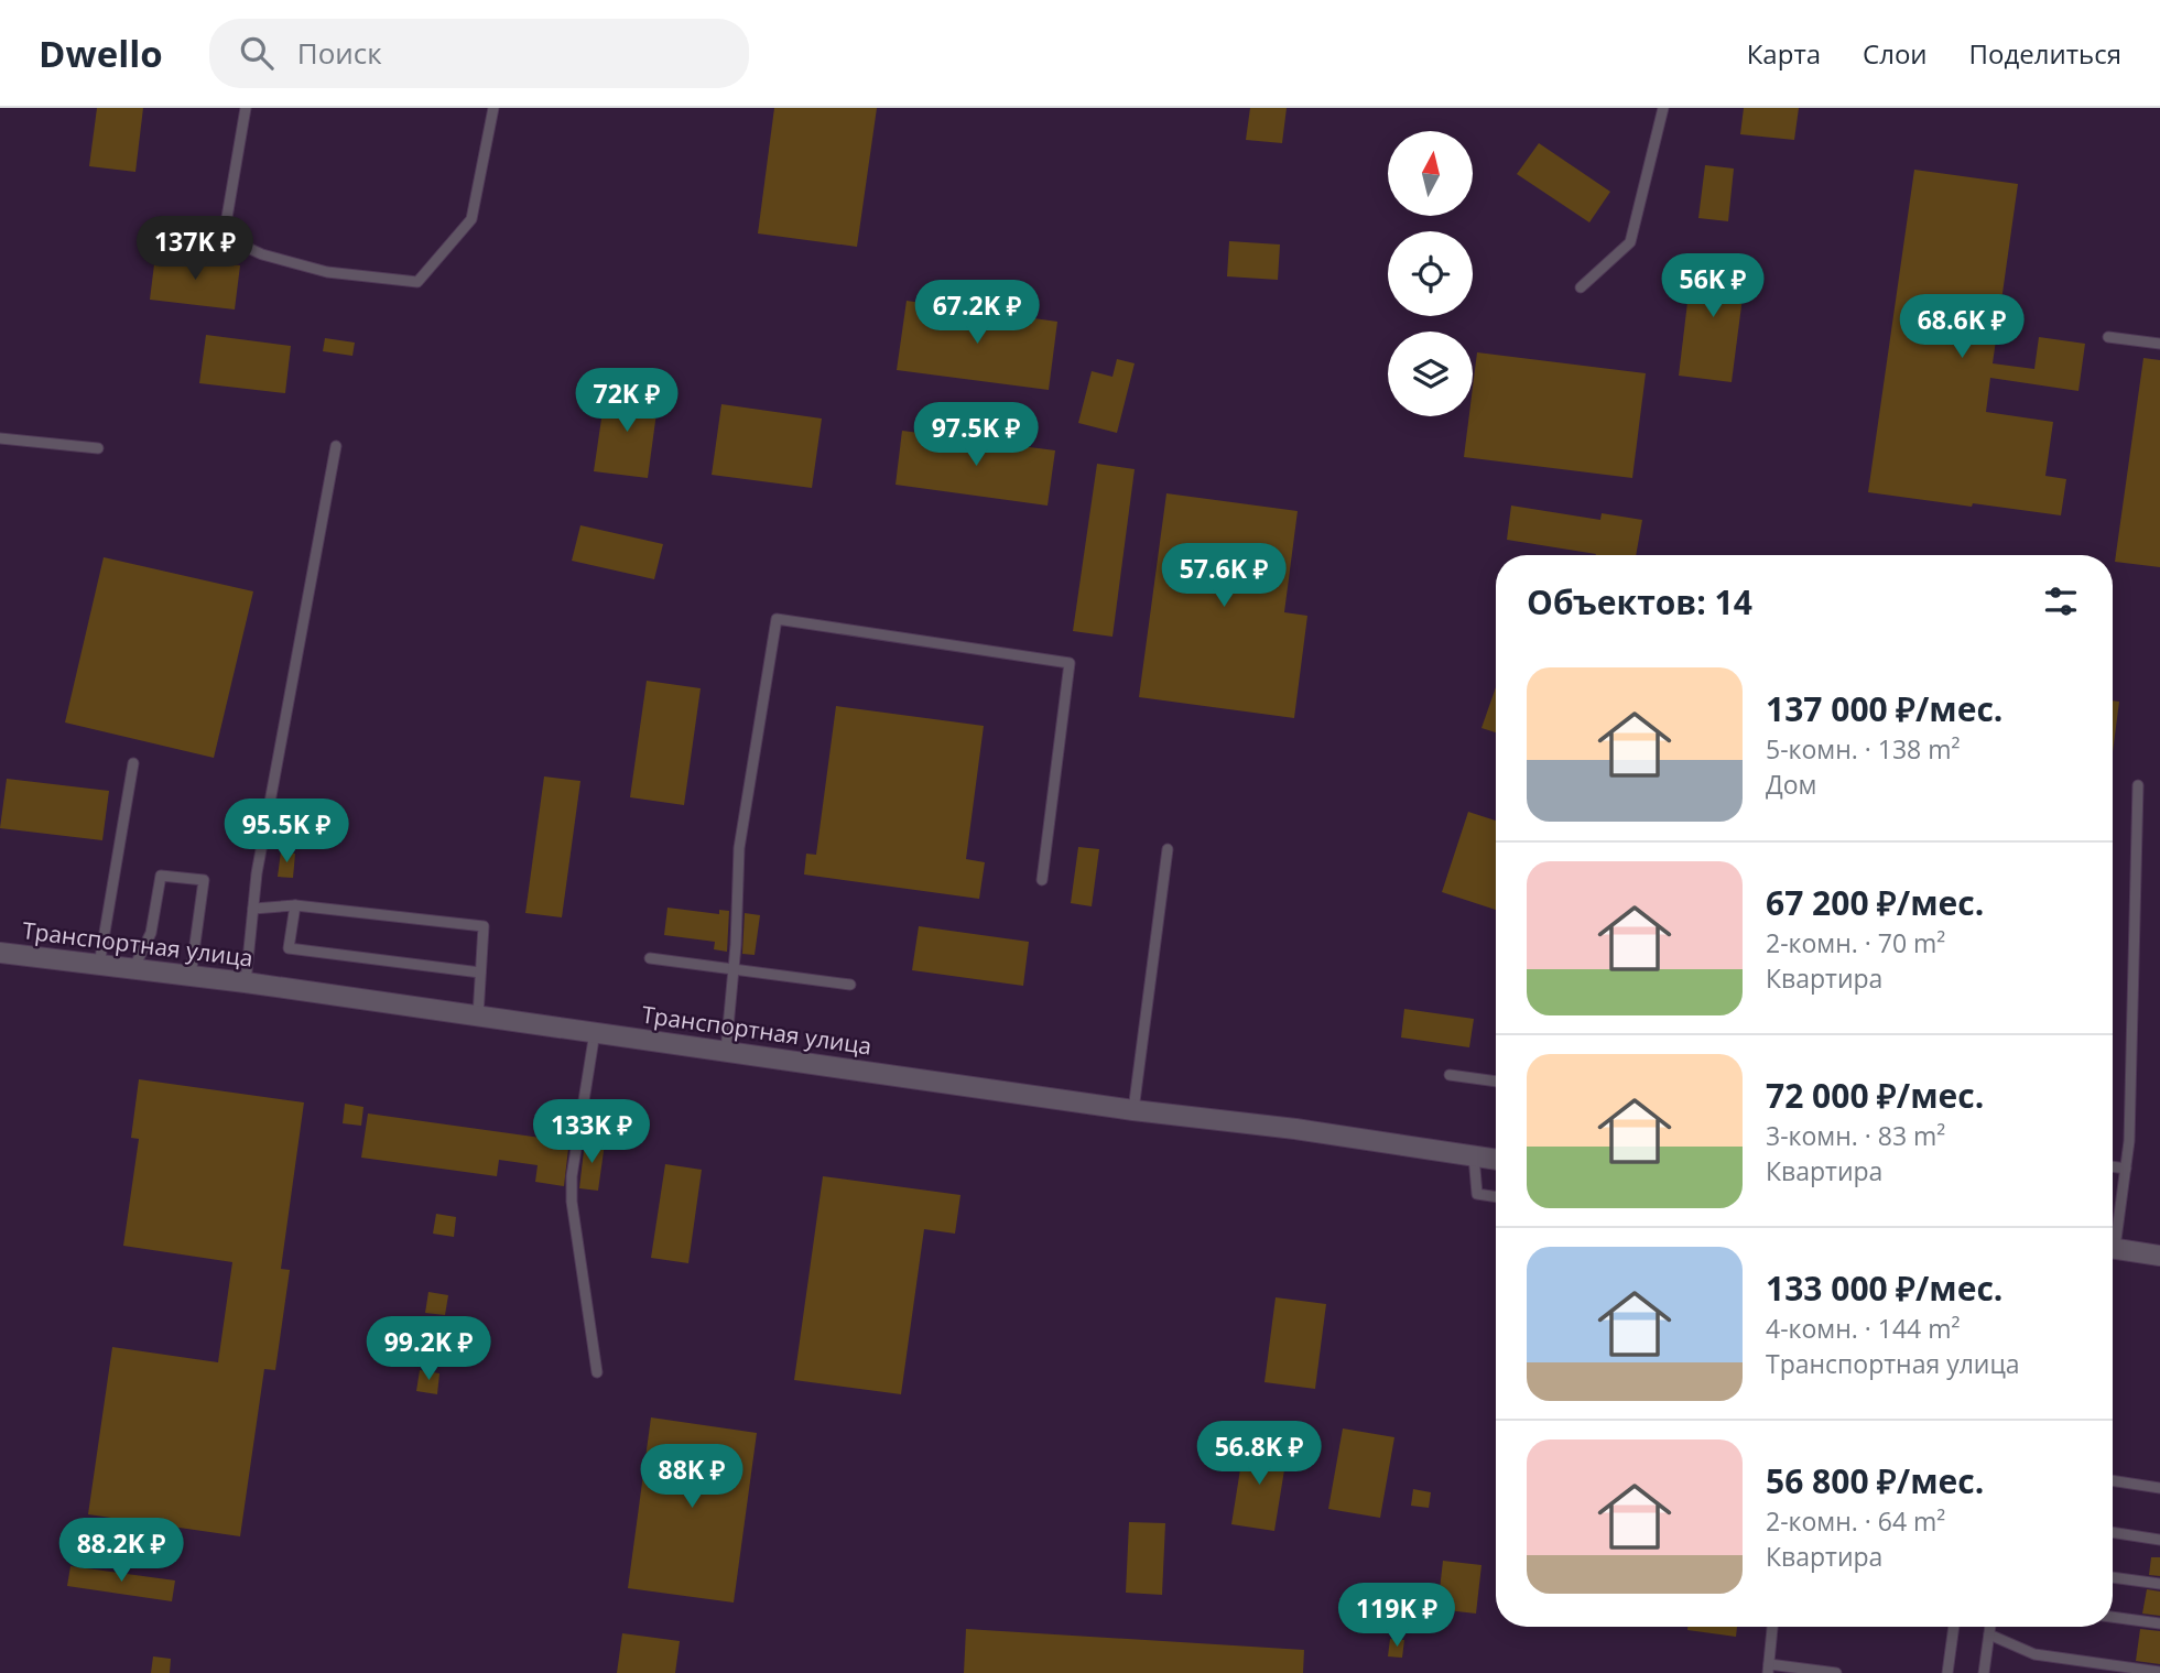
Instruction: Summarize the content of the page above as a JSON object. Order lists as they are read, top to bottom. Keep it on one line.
{"streets":{"street":["Транспортная улица"]},"north":"top","page":{"header":"Dwello","search":"Поиск","nav":["Карта","Слои","Поделиться"],"price":["137K ₽","56K ₽","67.2K ₽","68.6K ₽","72K ₽","97.5K ₽","57.6K ₽","95.5K ₽","133K ₽","99.2K ₽","56.8K ₽","88K ₽","88.2K ₽","119K ₽"],"heading":"Объектов: 14","list":[{"name":"137 000 ₽/мес.","note":"5-комн. · 138 m² · Дом"},{"name":"67 200 ₽/мес.","note":"2-комн. · 70 m² · Квартира"},{"name":"72 000 ₽/мес.","note":"3-комн. · 83 m² · Квартира"},{"name":"133 000 ₽/мес.","note":"4-комн. · 144 m² · Транспортная улица"},{"name":"56 800 ₽/мес.","note":"2-комн. · 64 m² · Квартира"}]}}
